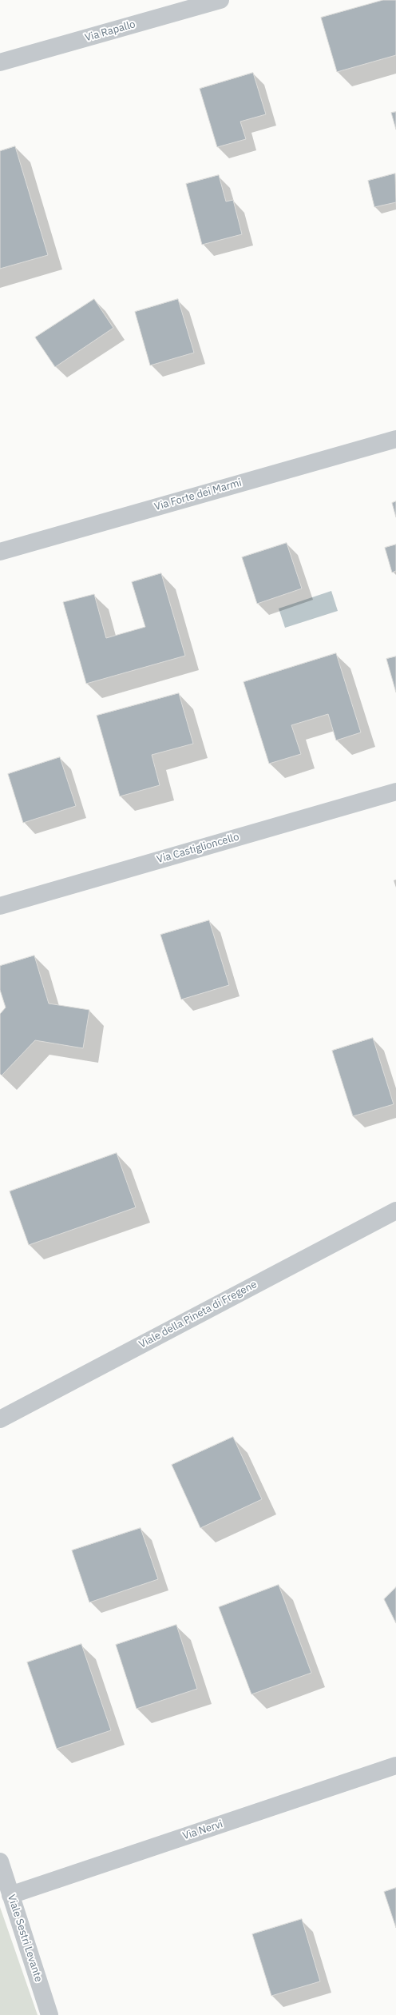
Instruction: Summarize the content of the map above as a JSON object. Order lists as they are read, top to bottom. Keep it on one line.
{"streets":{"street":["Via Rapallo","Via Forte dei Marmi","Via Castiglioncello","Viale della Pineta di Fregene","Via Nervi","Viale Sestri Levante"]},"crossings":[["Via Nervi","Viale Sestri Levante"]]}
